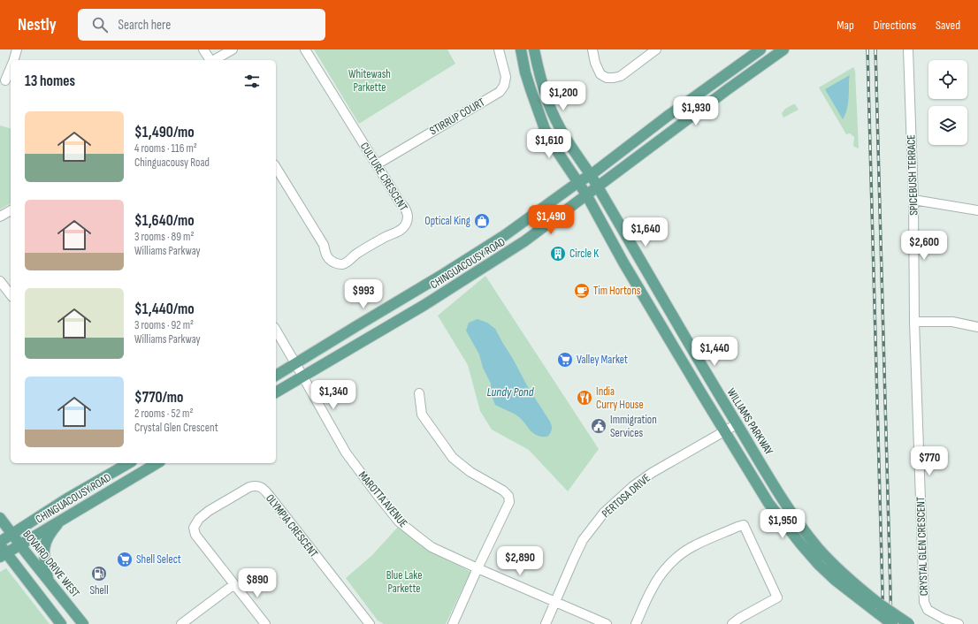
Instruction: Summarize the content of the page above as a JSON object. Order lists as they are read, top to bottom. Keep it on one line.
{"streets":{"main road":["CHINGUACOUSY ROAD","WILLIAMS PARKWAY","BOVAIRD DRIVE WEST"],"street":["STIRRUP COURT","SPICEBUSH TERRACE","CULTURE CRESCENT","PERTOSA DRIVE","MAROTTA AVENUE","OLYMPIA CRESCENT","CRYSTAL GLEN CRESCENT"]},"crossings":[["STIRRUP COURT","CULTURE CRESCENT"],["SPICEBUSH TERRACE","CRYSTAL GLEN CRESCENT"],["CHINGUACOUSY ROAD","WILLIAMS PARKWAY"],["CHINGUACOUSY ROAD","MAROTTA AVENUE"],["CHINGUACOUSY ROAD","BOVAIRD DRIVE WEST"],["WILLIAMS PARKWAY","PERTOSA DRIVE"],["PERTOSA DRIVE","MAROTTA AVENUE"]],"water":["Lundy Pond"],"parks":["Whitewash Parkette","Blue Lake Parkette"],"places":{"shop":["Optical King"],"building":["Circle K"],"cafe":["Tim Hortons"],"supermarket":["Valley Market","Shell Select"],"restaurant":["India Curry House"],"public building":["Immigration Services"],"fuel station":["Shell"]},"page":{"header":"Nestly","search":"Search here","nav":["Map","Directions","Saved"],"heading":"13 homes","price":["$1,200","$1,930","$1,610","$1,490","$1,640","$2,600","$993","$1,440","$1,340","$770","$1,950","$2,890","$890"],"list":[{"name":"$1,490/mo","note":"4 rooms · 116 m² · Chinguacousy Road"},{"name":"$1,640/mo","note":"3 rooms · 89 m² · Williams Parkway"},{"name":"$1,440/mo","note":"3 rooms · 92 m² · Williams Parkway"},{"name":"$770/mo","note":"2 rooms · 52 m² · Crystal Glen Crescent"}]}}
